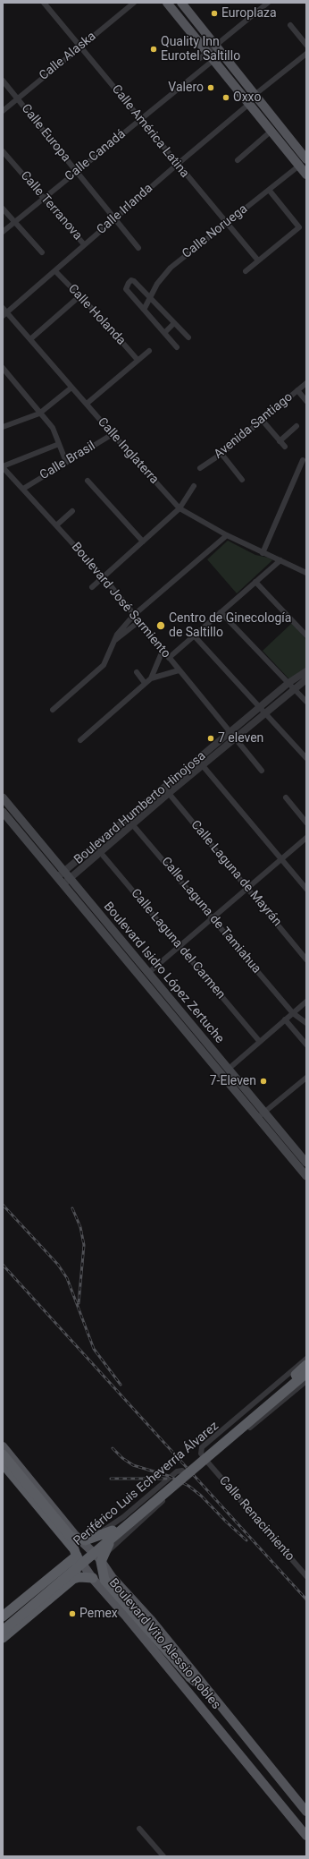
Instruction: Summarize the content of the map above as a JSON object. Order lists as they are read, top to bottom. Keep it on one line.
{"streets":{"highway":["Periférico Luis Echeverría Álvarez"],"main road":["Boulevard Isidro López Zertuche","Boulevard Vito Alessio Robles"],"street":["Calle Alaska","Calle América Latina","Calle Europa","Calle Canadá","Calle Terranova","Calle Irlanda","Calle Noruega","Calle Holanda","Avenida Santiago","Calle Inglaterra","Calle Brasil","Boulevard José Sarmiento","Boulevard Humberto Hinojosa","Calle Laguna de Mayrán","Calle Laguna de Tamiahua","Calle Laguna del Carmen","Calle Renacimiento"]},"crossings":[["Calle Alaska","Calle América Latina"],["Calle Alaska","Calle Europa"],["Calle América Latina","Calle Canadá"],["Calle América Latina","Calle Irlanda"],["Calle América Latina","Calle Noruega"],["Calle Europa","Calle Canadá"],["Calle Europa","Calle Irlanda"],["Calle Canadá","Calle Terranova"],["Calle Terranova","Calle Irlanda"],["Calle Irlanda","Calle Holanda"],["Calle Irlanda","Calle Inglaterra"],["Calle Inglaterra","Calle Brasil"],["Calle Brasil","Boulevard José Sarmiento"],["Boulevard José Sarmiento","Boulevard Humberto Hinojosa"],["Boulevard Humberto Hinojosa","Calle Laguna de Mayrán"],["Boulevard Humberto Hinojosa","Calle Laguna de Tamiahua"],["Boulevard Humberto Hinojosa","Calle Laguna del Carmen"],["Boulevard Humberto Hinojosa","Boulevard Isidro López Zertuche"],["Periférico Luis Echeverría Álvarez","Boulevard Vito Alessio Robles"]],"places":["Europlaza","Quality Inn Eurotel Saltillo","Valero","Oxxo","Centro de Ginecología de Saltillo","7 eleven","7-Eleven","Pemex"]}
